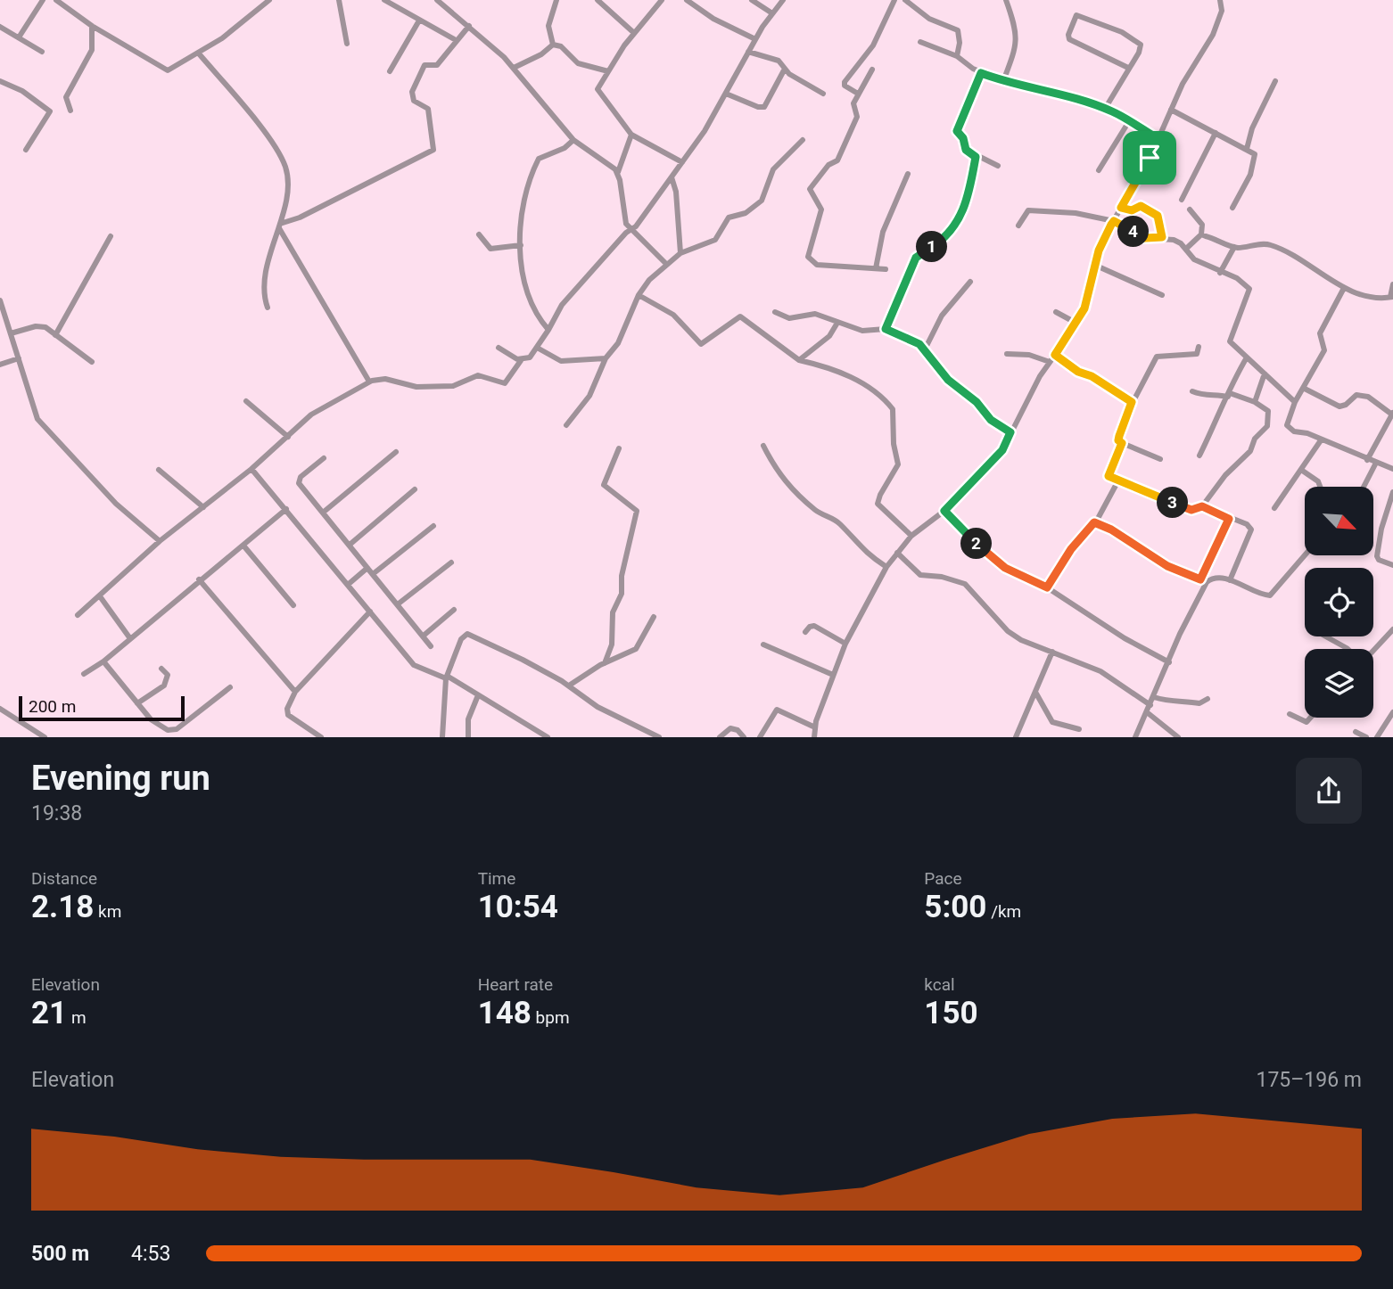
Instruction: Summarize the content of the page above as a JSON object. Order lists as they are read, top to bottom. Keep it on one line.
{"scale_bar":"200 m","north":"bottom right","page":{"pins":["4","1","3","2"],"scale":"200 m","heading":["Evening run","19:38"],"stats":[["Distance","2.18 km"],["Time","10:54"],["Pace","5:00 /km"],["Elevation","21 m"],["Heart rate","148 bpm"],["kcal","150"]],"chart":["Elevation","175–196 m"],"list":[{"name":"500 m","note":"4:53"}]}}
